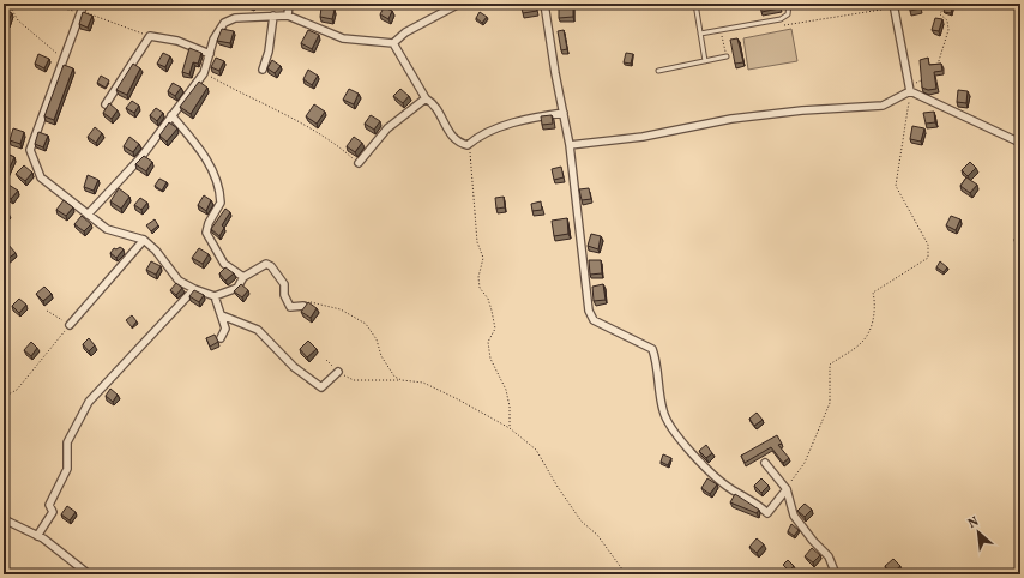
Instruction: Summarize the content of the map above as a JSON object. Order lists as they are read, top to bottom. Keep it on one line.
{"north":"top left"}
